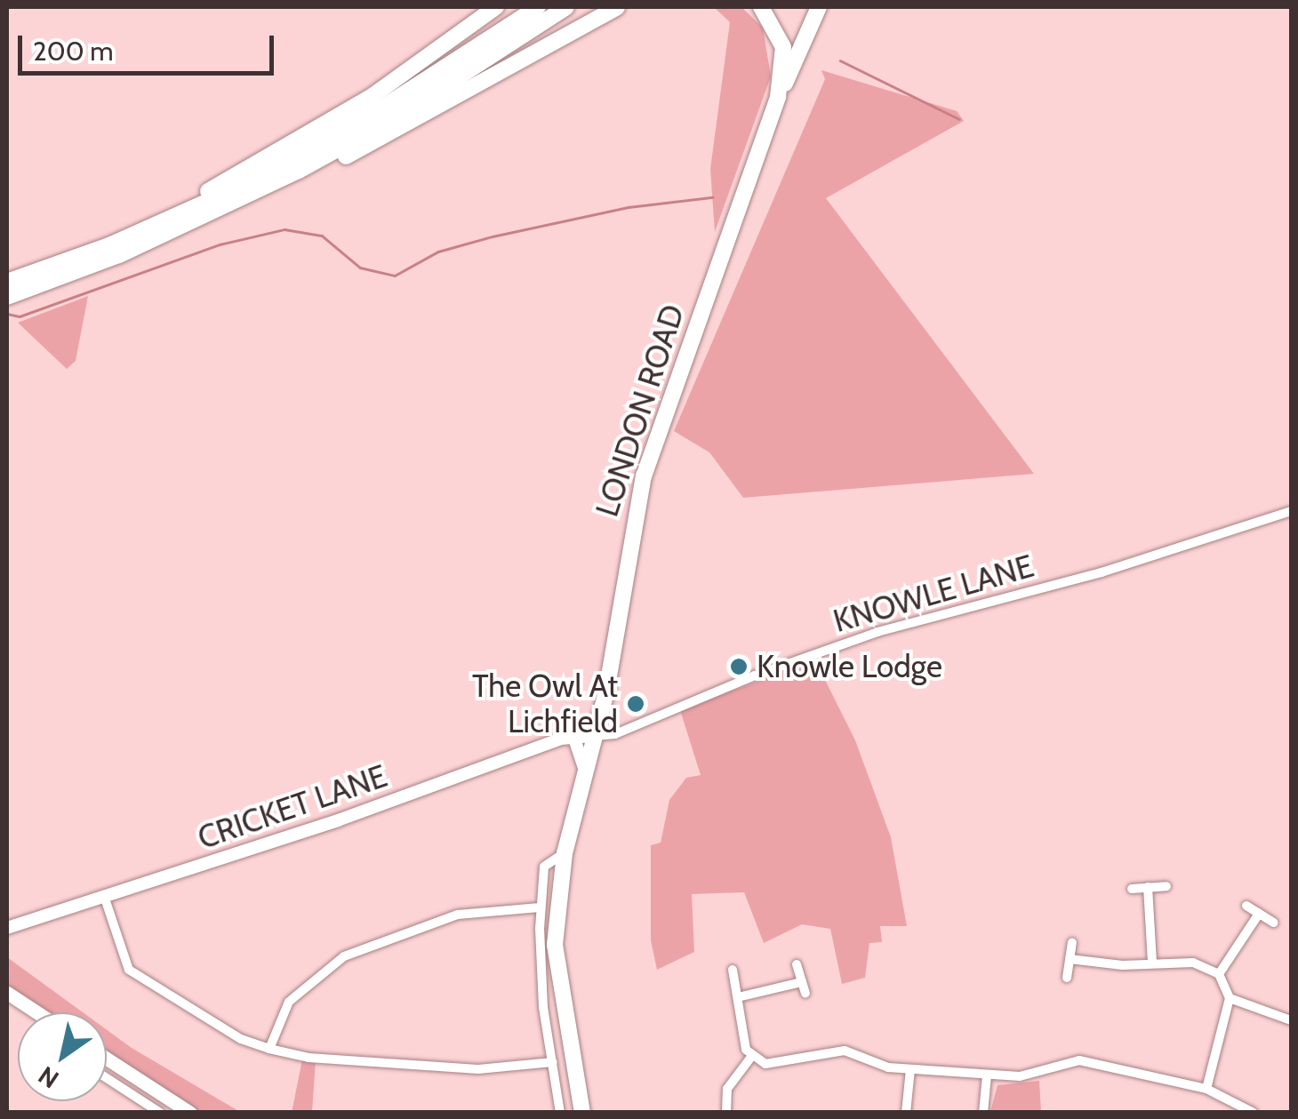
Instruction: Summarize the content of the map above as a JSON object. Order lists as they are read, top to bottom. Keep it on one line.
{"streets":{"highway":["LONDON ROAD"],"street":["KNOWLE LANE","CRICKET LANE"]},"crossings":[["LONDON ROAD","KNOWLE LANE"],["LONDON ROAD","CRICKET LANE"],["KNOWLE LANE","CRICKET LANE"]],"places":["Knowle Lodge","The Owl At Lichfield"],"scale_bar":"200 m","north":"bottom left"}
